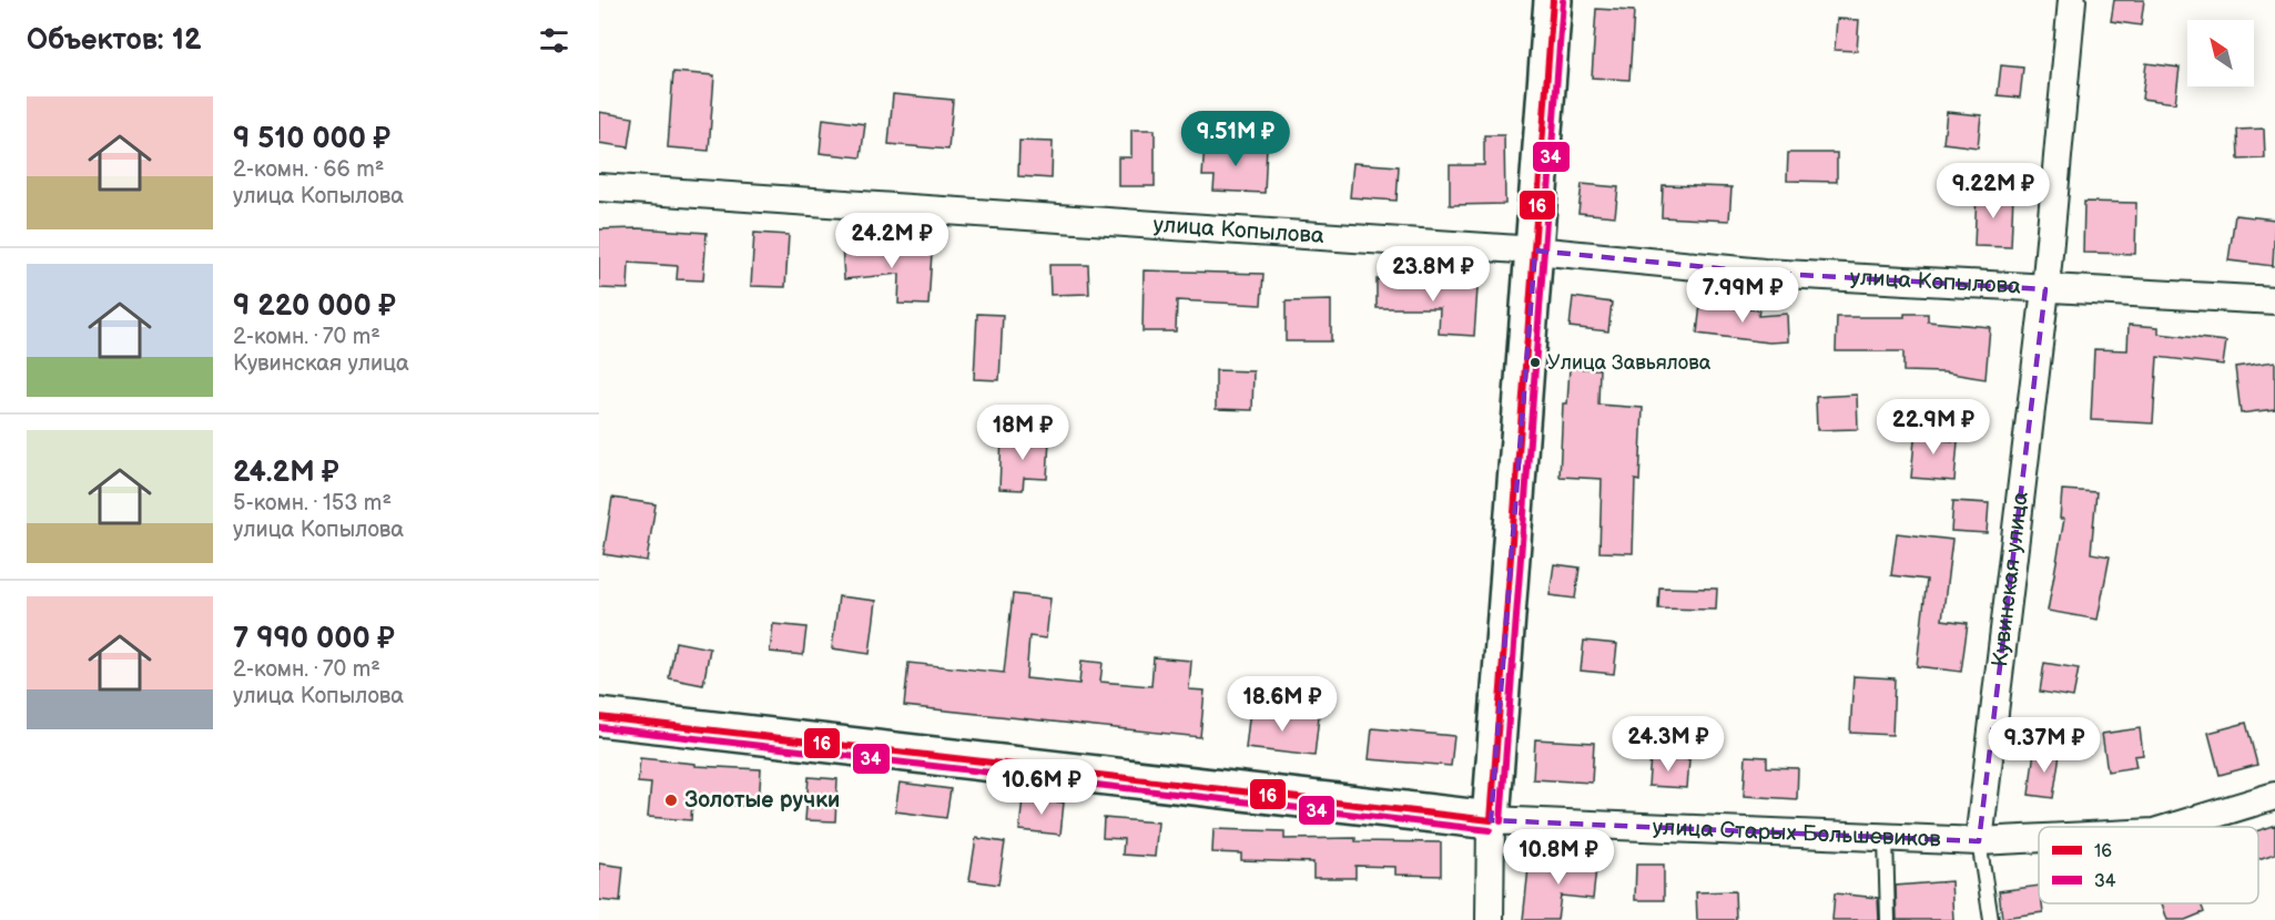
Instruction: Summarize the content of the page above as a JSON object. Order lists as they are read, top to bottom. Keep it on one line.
{"streets":{"main road":["улица Старых Большевиков"],"street":["улица Копылова","Кувинская улица"]},"crossings":[["улица Копылова","Кувинская улица"],["Кувинская улица","улица Старых Большевиков"]],"places":["Улица Завьялова","Золотые ручки"],"lines":["transit line 16","transit line 34"],"legend":["16","34"],"north":"top left","page":{"heading":"Объектов: 12","list":[{"name":"9 510 000 ₽","note":"2-комн. · 66 m² · улица Копылова"},{"name":"9 220 000 ₽","note":"2-комн. · 70 m² · Кувинская улица"},{"name":"24.2M ₽","note":"5-комн. · 153 m² · улица Копылова"},{"name":"7 990 000 ₽","note":"2-комн. · 70 m² · улица Копылова"}],"price":["9.51M ₽","9.22M ₽","24.2M ₽","23.8M ₽","7.99M ₽","22.9M ₽","18M ₽","18.6M ₽","24.3M ₽","9.37M ₽","10.6M ₽","10.8M ₽"]}}
